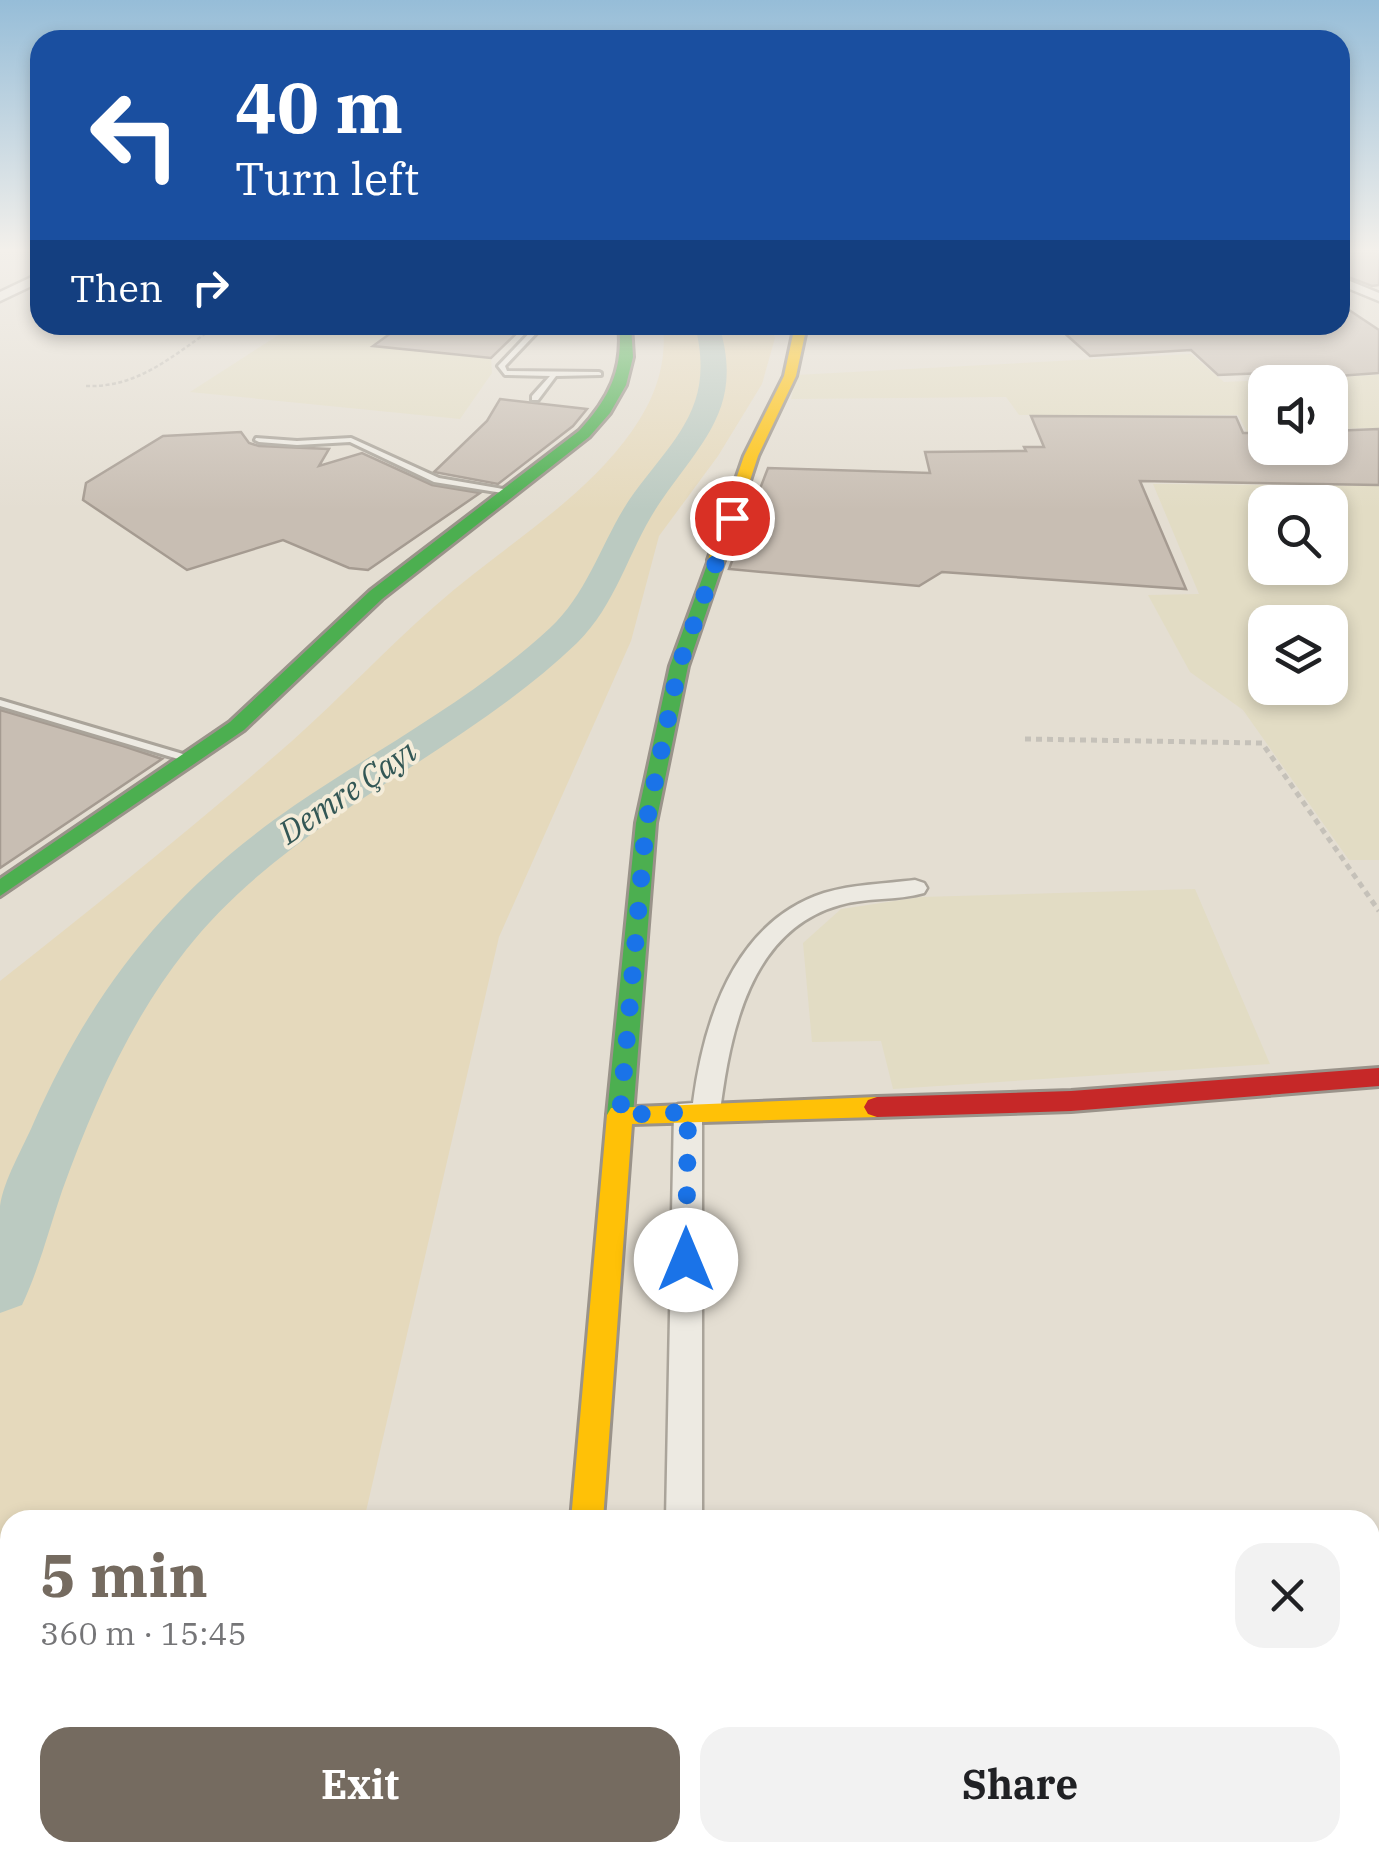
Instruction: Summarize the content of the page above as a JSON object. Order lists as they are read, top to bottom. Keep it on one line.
{"water":["Demre Çayı"],"page":{"turn":["40 m","Turn left"],"then":"Then","heading":["5 min","360 m · 15:45"],"buttons":["Exit","Share"]}}
